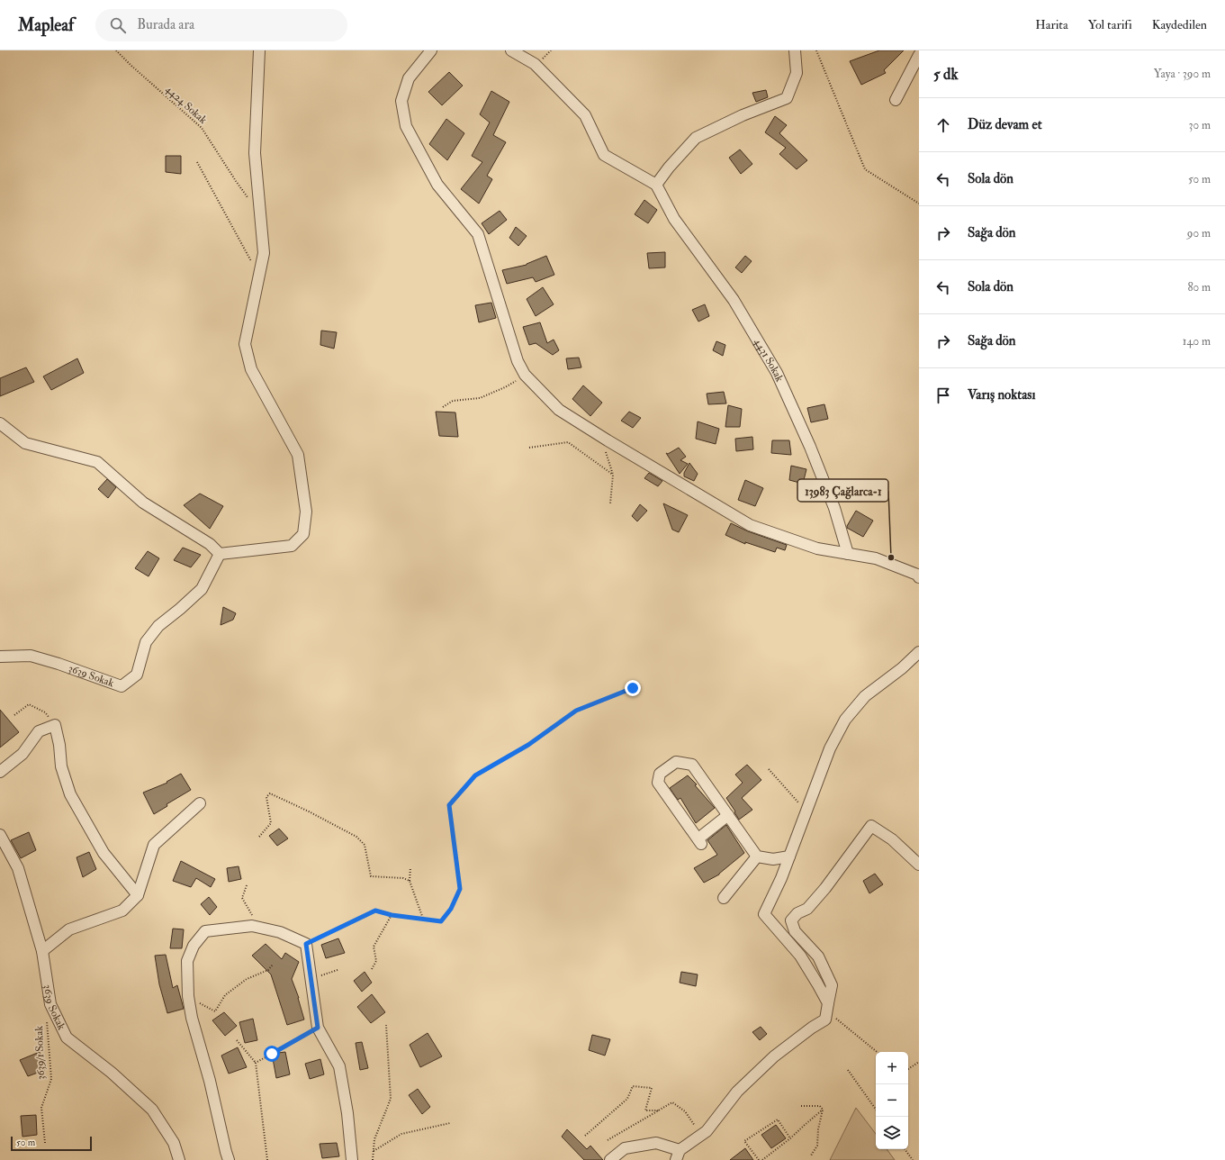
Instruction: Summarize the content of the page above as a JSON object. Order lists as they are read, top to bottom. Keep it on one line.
{"streets":{"street":["4431 Sokak","3639 Sokak"],"path":["4424 Sokak","3639/1 Sokak"]},"crossings":[["3639 Sokak","3639/1 Sokak"]],"places":["13983 Çağlarca-1"],"scale_bar":"50 m","page":{"header":"Mapleaf","search":"Burada ara","nav":["Harita","Yol tarifi","Kaydedilen"],"heading":["5 dk","Yaya · 390 m"],"list":[["Düz devam et","30 m"],["Sola dön","50 m"],["Sağa dön","90 m"],["Sola dön","80 m"],["Sağa dön","140 m"],"Varış noktası"],"map_buttons":["+","−"],"scale":"50 m"}}
